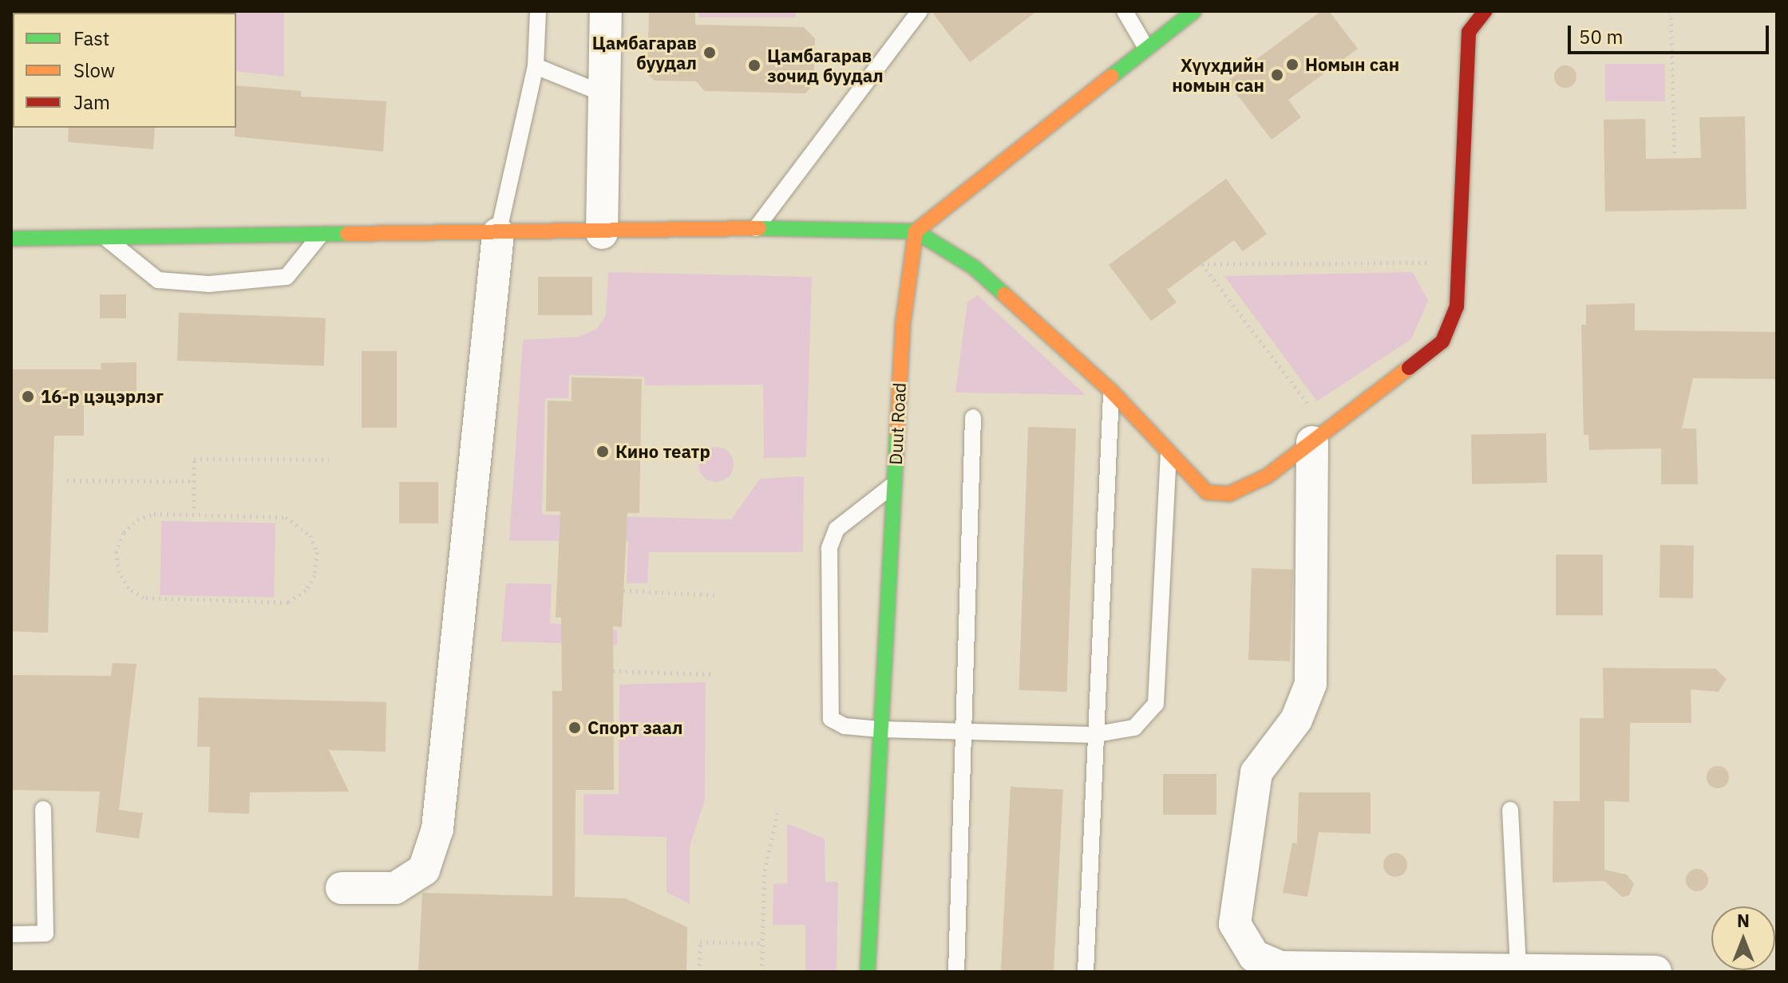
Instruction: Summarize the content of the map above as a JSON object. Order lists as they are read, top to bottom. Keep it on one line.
{"streets":{"street":["Duut Road"]},"places":["Цамбагарав буудал","Номын сан","Цамбагарав зочид буудал","Хүүхдийн номын сан","16-р цэцэрлэг","Кино театр","Спорт заал"],"legend":["Fast","Slow","Jam"],"scale_bar":"50 m","north":"top"}
